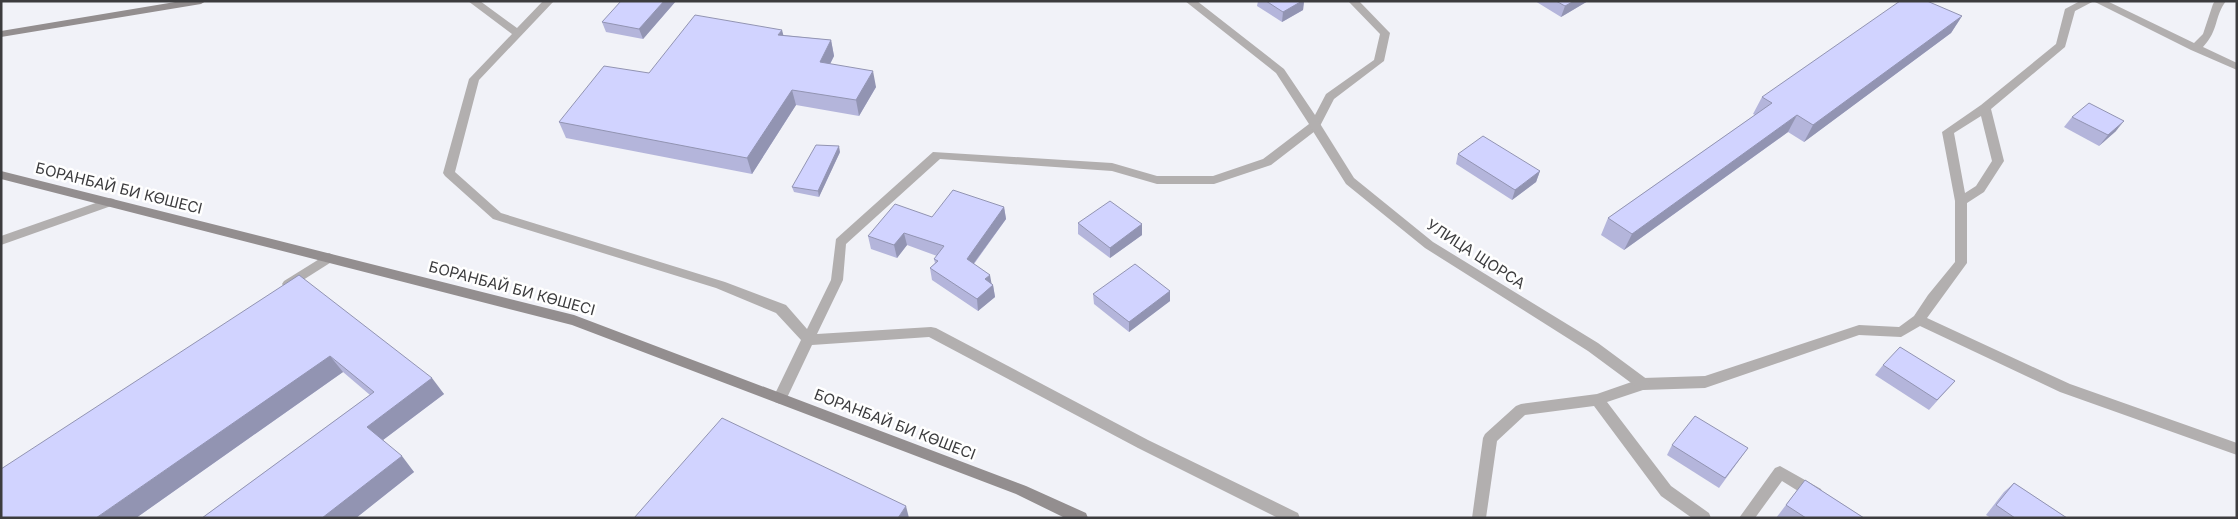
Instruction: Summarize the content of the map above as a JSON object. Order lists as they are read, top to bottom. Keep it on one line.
{"streets":{"main road":["БОРАНБАЙ БИ КӨШЕСІ"],"street":["УЛИЦА ЩОРСА"]}}
